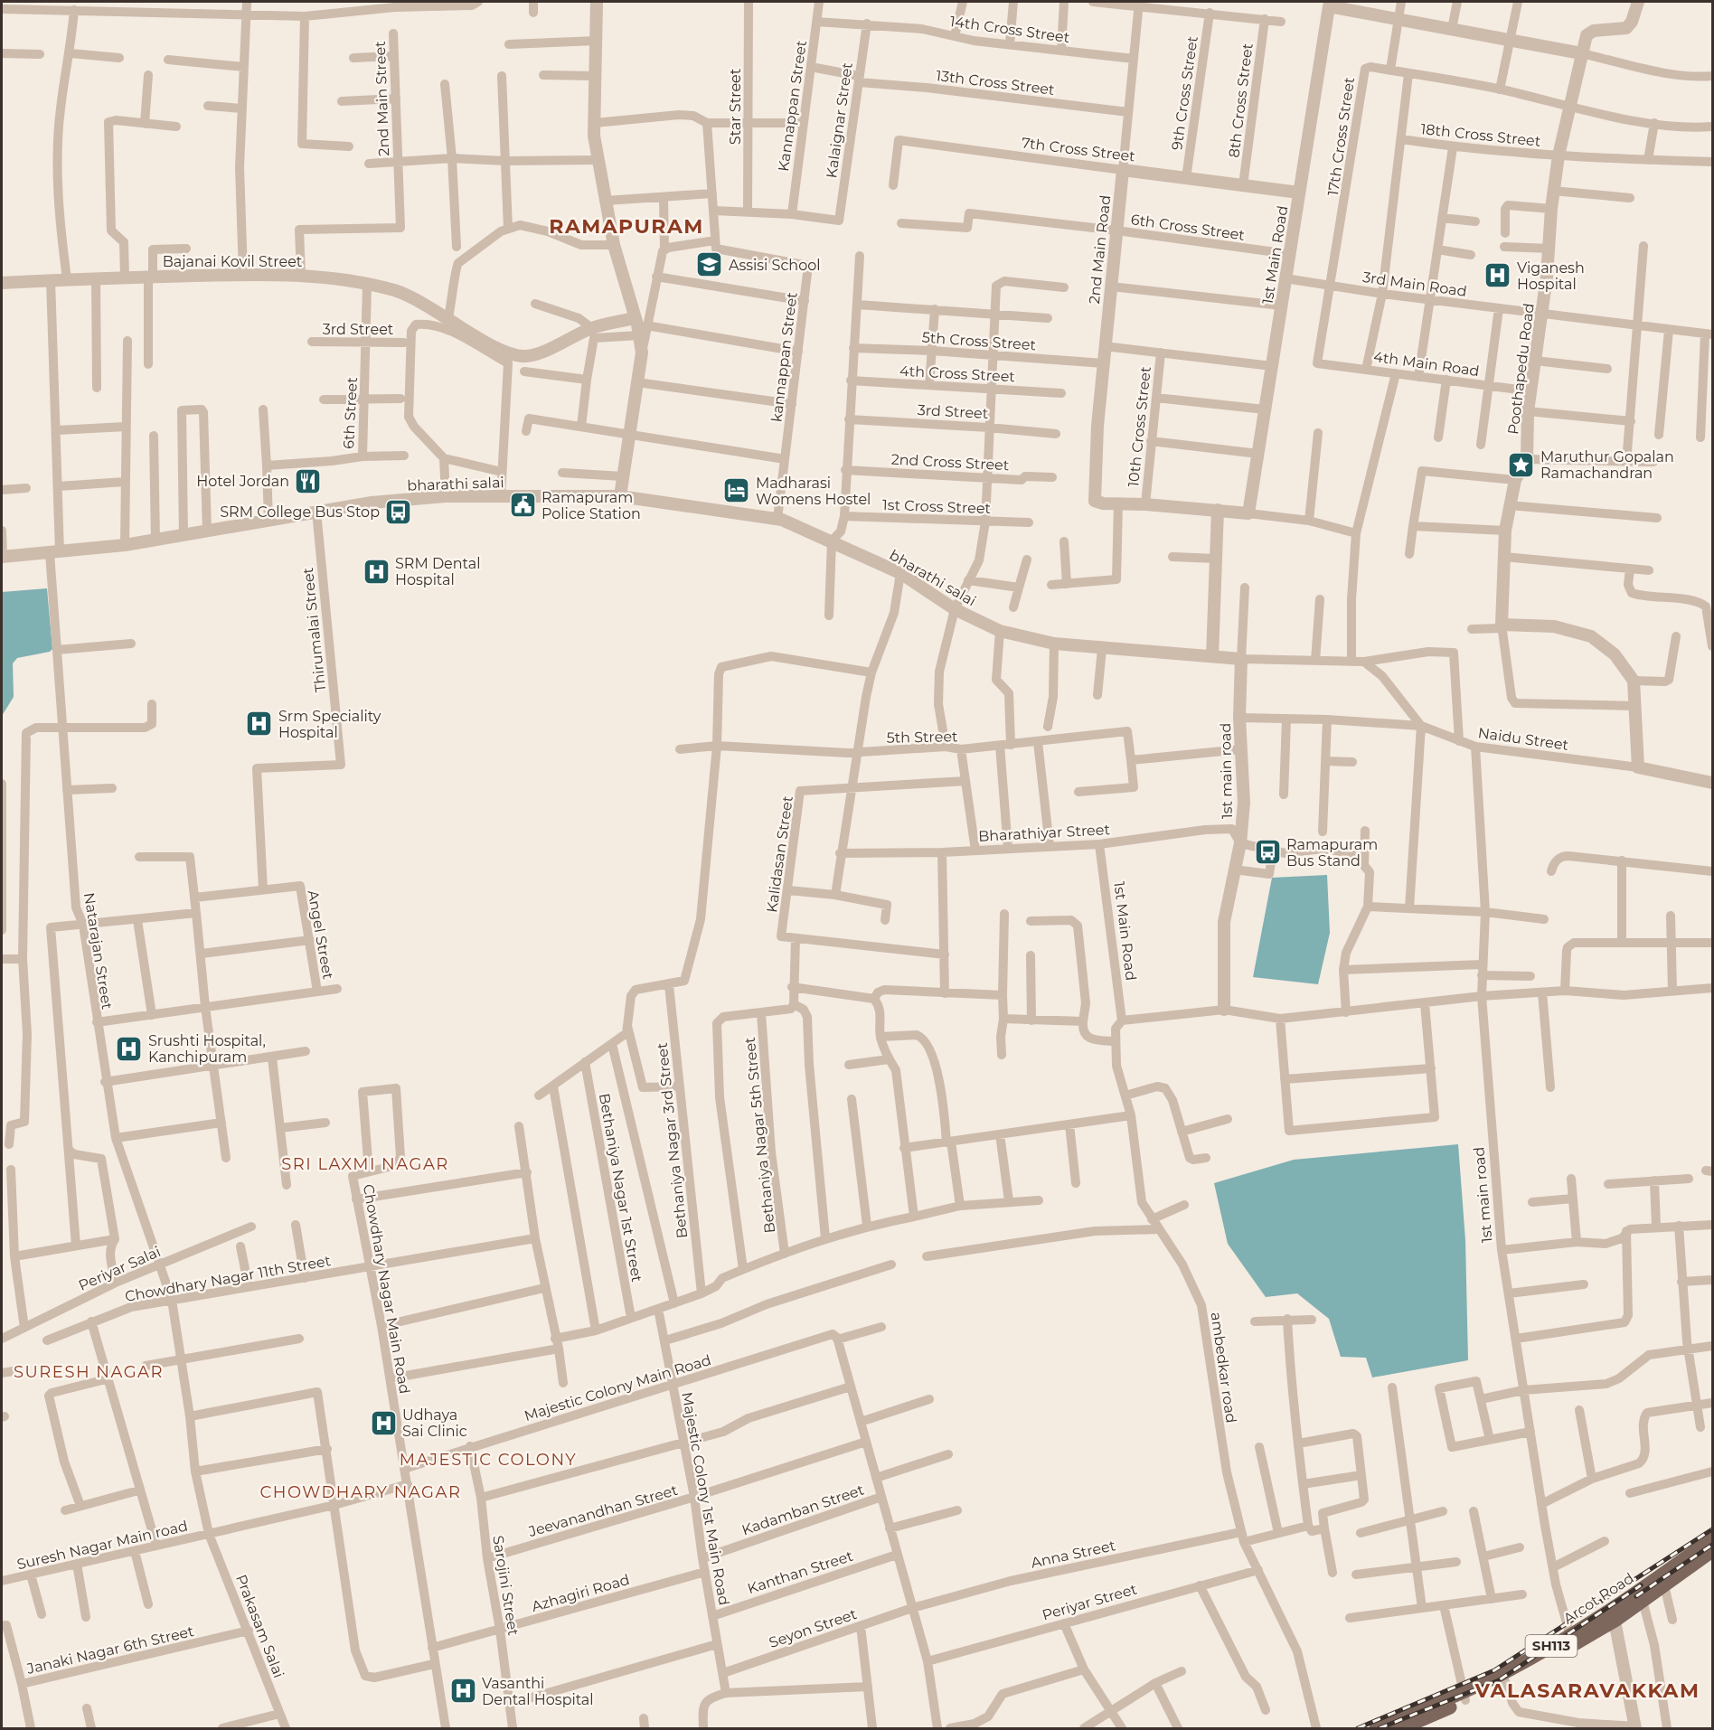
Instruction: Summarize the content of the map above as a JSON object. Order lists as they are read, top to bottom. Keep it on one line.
{"streets":{"main road":["Arcot Road","SH113"],"street":["14th Cross Street","13th Cross Street","9th Cross Street","2nd Main Street","8th Cross Street","Kannappan Street","Star Street","Kalaignar Street","18th Cross Street","17th Cross Street","7th Cross Street","6th Cross Street","2nd Main Road","1st Main Road","Bajanai Kovil Street","3rd Main Road","3rd Street","5th Cross Street","kannappan Street","4th Main Road","Poothapedu Road","4th Cross Street","6th Street","10th Cross Street","2nd Cross Street","bharathi salai","1st Cross Street","Thirumalai Street","5th Street","Naidu Street","1st main road","Bharathiyar Street","Kalidasan Street","Angel Street","Natarajan Street","Bethaniya Nagar 5th Street","Bethaniya Nagar 3rd Street","Bethaniya Nagar 1st Street","Periyar Salai","Chowdhary Nagar 11th Street","Chowdhary Nagar Main Road","ambedkar road","Majestic Colony Main Road","Majestic Colony 1st Main Road","Kadamban Street","Jeevanandhan Street","Suresh Nagar Main road","Anna Street","Kanthan Street","Sarojini Street","Azhagiri Road","Periyar Street","Prakasam Salai","Seyon Street","Janaki Nagar 6th Street"]},"crossings":[["14th Cross Street","Kannappan Street"],["14th Cross Street","Kalaignar Street"],["14th Cross Street","2nd Main Road"],["13th Cross Street","Kannappan Street"],["13th Cross Street","Kalaignar Street"],["13th Cross Street","2nd Main Road"],["9th Cross Street","7th Cross Street"],["2nd Main Street","Bajanai Kovil Street"],["8th Cross Street","7th Cross Street"],["Kannappan Street","Kalaignar Street"],["18th Cross Street","Poothapedu Road"],["17th Cross Street","3rd Main Road"],["17th Cross Street","4th Main Road"],["17th Cross Street","Poothapedu Road"],["7th Cross Street","2nd Main Road"],["7th Cross Street","1st Main Road"],["6th Cross Street","2nd Main Road"],["6th Cross Street","1st Main Road"],["2nd Main Road","5th Cross Street"],["1st Main Road","3rd Main Road"],["1st Main Road","Bharathiyar Street"],["1st Main Road","ambedkar road"],["Bajanai Kovil Street","6th Street"],["Bajanai Kovil Street","Natarajan Street"],["3rd Main Road","4th Main Road"],["3rd Main Road","Poothapedu Road"],["3rd Street","6th Street"],["kannappan Street","bharathi salai"],["4th Main Road","Poothapedu Road"],["bharathi salai","Thirumalai Street"],["bharathi salai","1st main road"],["bharathi salai","Natarajan Street"],["Thirumalai Street","Angel Street"],["Naidu Street","1st main road"],["1st main road","Bharathiyar Street"],["1st main road","Arcot Road"],["Natarajan Street","Periyar Salai"],["Natarajan Street","Chowdhary Nagar 11th Street"],["Natarajan Street","Prakasam Salai"],["Chowdhary Nagar 11th Street","Chowdhary Nagar Main Road"],["Chowdhary Nagar Main Road","Majestic Colony Main Road"],["Chowdhary Nagar Main Road","Suresh Nagar Main road"],["Chowdhary Nagar Main Road","Azhagiri Road"],["ambedkar road","Anna Street"],["ambedkar road","Periyar Street"],["Majestic Colony Main Road","Majestic Colony 1st Main Road"],["Majestic Colony Main Road","Sarojini Street"],["Majestic Colony 1st Main Road","Kadamban Street"],["Majestic Colony 1st Main Road","Jeevanandhan Street"],["Majestic Colony 1st Main Road","Kanthan Street"],["Majestic Colony 1st Main Road","Azhagiri Road"],["Majestic Colony 1st Main Road","Seyon Street"],["Jeevanandhan Street","Sarojini Street"],["Suresh Nagar Main road","Prakasam Salai"],["Anna Street","Seyon Street"],["Sarojini Street","Azhagiri Road"],["Prakasam Salai","Janaki Nagar 6th Street"]],"districts":["RAMAPURAM","SRI LAXMI NAGAR","SURESH NAGAR","MAJESTIC COLONY","CHOWDHARY NAGAR","VALASARAVAKKAM"],"places":{"school or university":["Assisi School"],"hospital":["Viganesh Hospital","SRM Dental Hospital","Srm Speciality Hospital","Srushti Hospital, Kanchipuram","Udhaya Sai Clinic","Vasanthi Dental Hospital"],"place":["Maruthur Gopalan Ramachandran"],"restaurant":["Hotel Jordan"],"hotel":["Madharasi Womens Hostel"],"public building":["Ramapuram Police Station"],"bus stop":["SRM College Bus Stop","Ramapuram Bus Stand"]}}
